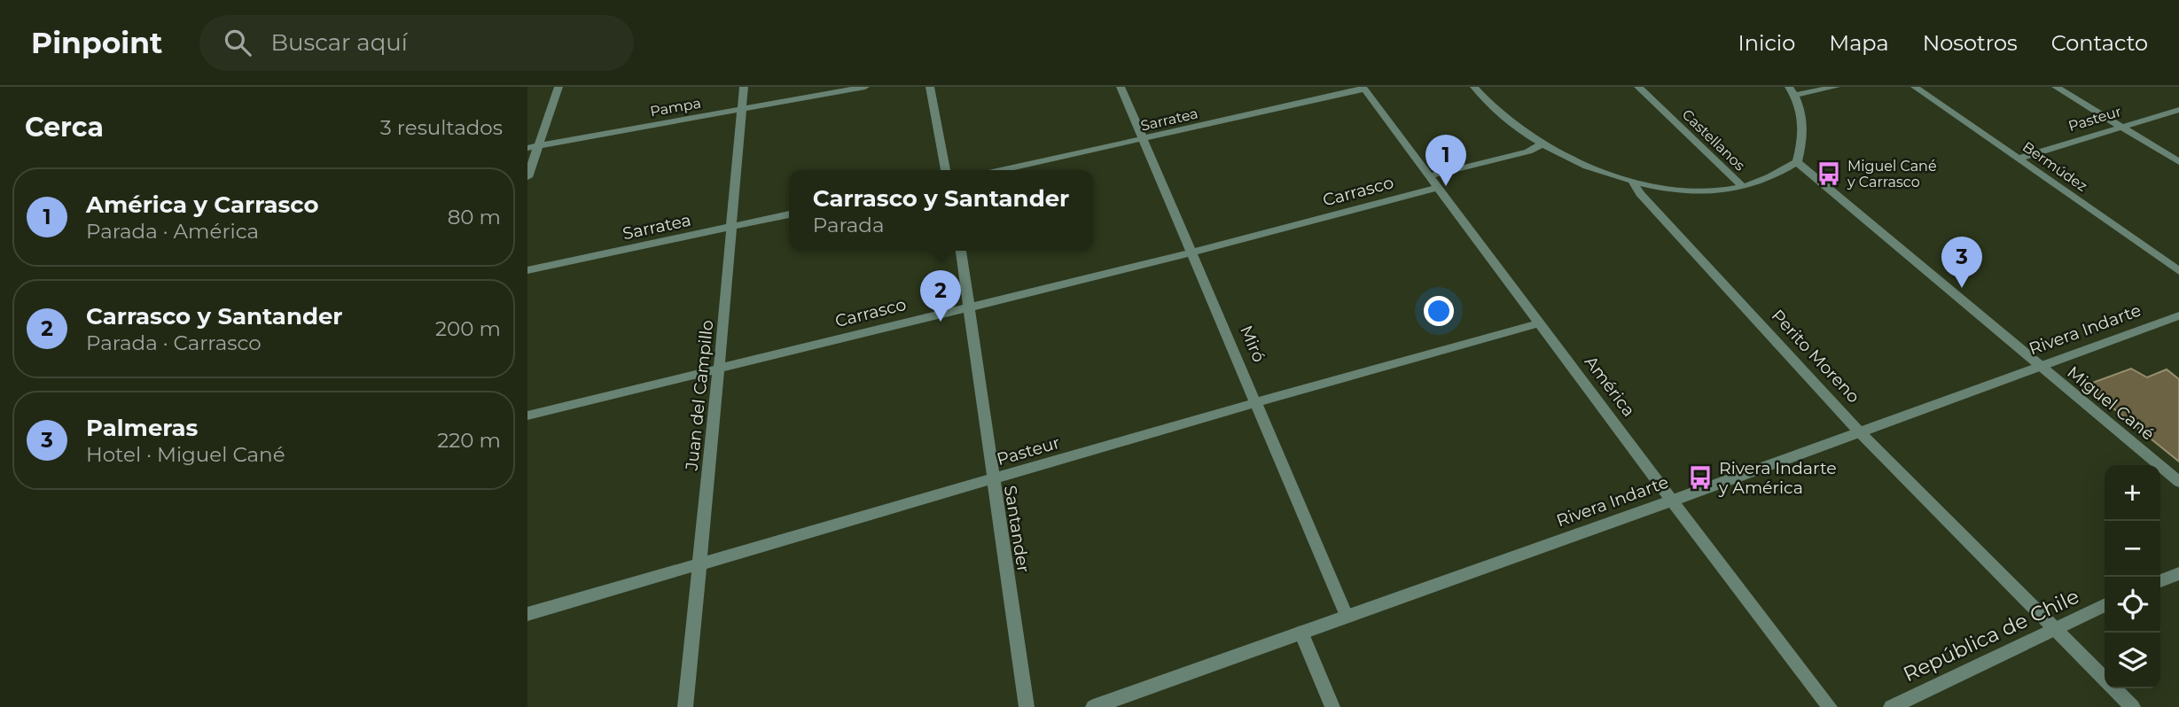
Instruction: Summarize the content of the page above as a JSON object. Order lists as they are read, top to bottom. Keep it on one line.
{"streets":{"street":["Pampa","Pasteur","Sarratea","Castellanos","Bermúdez","Carrasco","Rivera Indarte","Miró","Perito Moreno","América","Juan del Campillo","Miguel Cané","Santander","República de Chile"]},"crossings":[["Pampa","Juan del Campillo"],["Pasteur","Bermúdez"],["Pasteur","Miró"],["Pasteur","América"],["Pasteur","Juan del Campillo"],["Pasteur","Santander"],["Sarratea","Miró"],["Sarratea","América"],["Sarratea","Juan del Campillo"],["Carrasco","Miró"],["Carrasco","América"],["Carrasco","Juan del Campillo"],["Carrasco","Santander"],["Rivera Indarte","Miró"],["Rivera Indarte","Perito Moreno"],["Rivera Indarte","América"],["Rivera Indarte","Miguel Cané"],["Perito Moreno","República de Chile"]],"places":{"bus stop":["Miguel Cané y Carrasco","Rivera Indarte y América"]},"page":{"header":"Pinpoint","search":"Buscar aquí","nav":["Inicio","Mapa","Nosotros","Contacto"],"heading":["Cerca","3 resultados"],"pins":["1","3","2"],"list":[{"mark":"1","name":"América y Carrasco","note":"Parada · América","value":"80 m"},{"mark":"2","name":"Carrasco y Santander","note":"Parada · Carrasco","value":"200 m"},{"mark":"3","name":"Palmeras","note":"Hotel · Miguel Cané","value":"220 m"}],"popup":["Carrasco y Santander","Parada"],"map_buttons":["+","−"]}}
